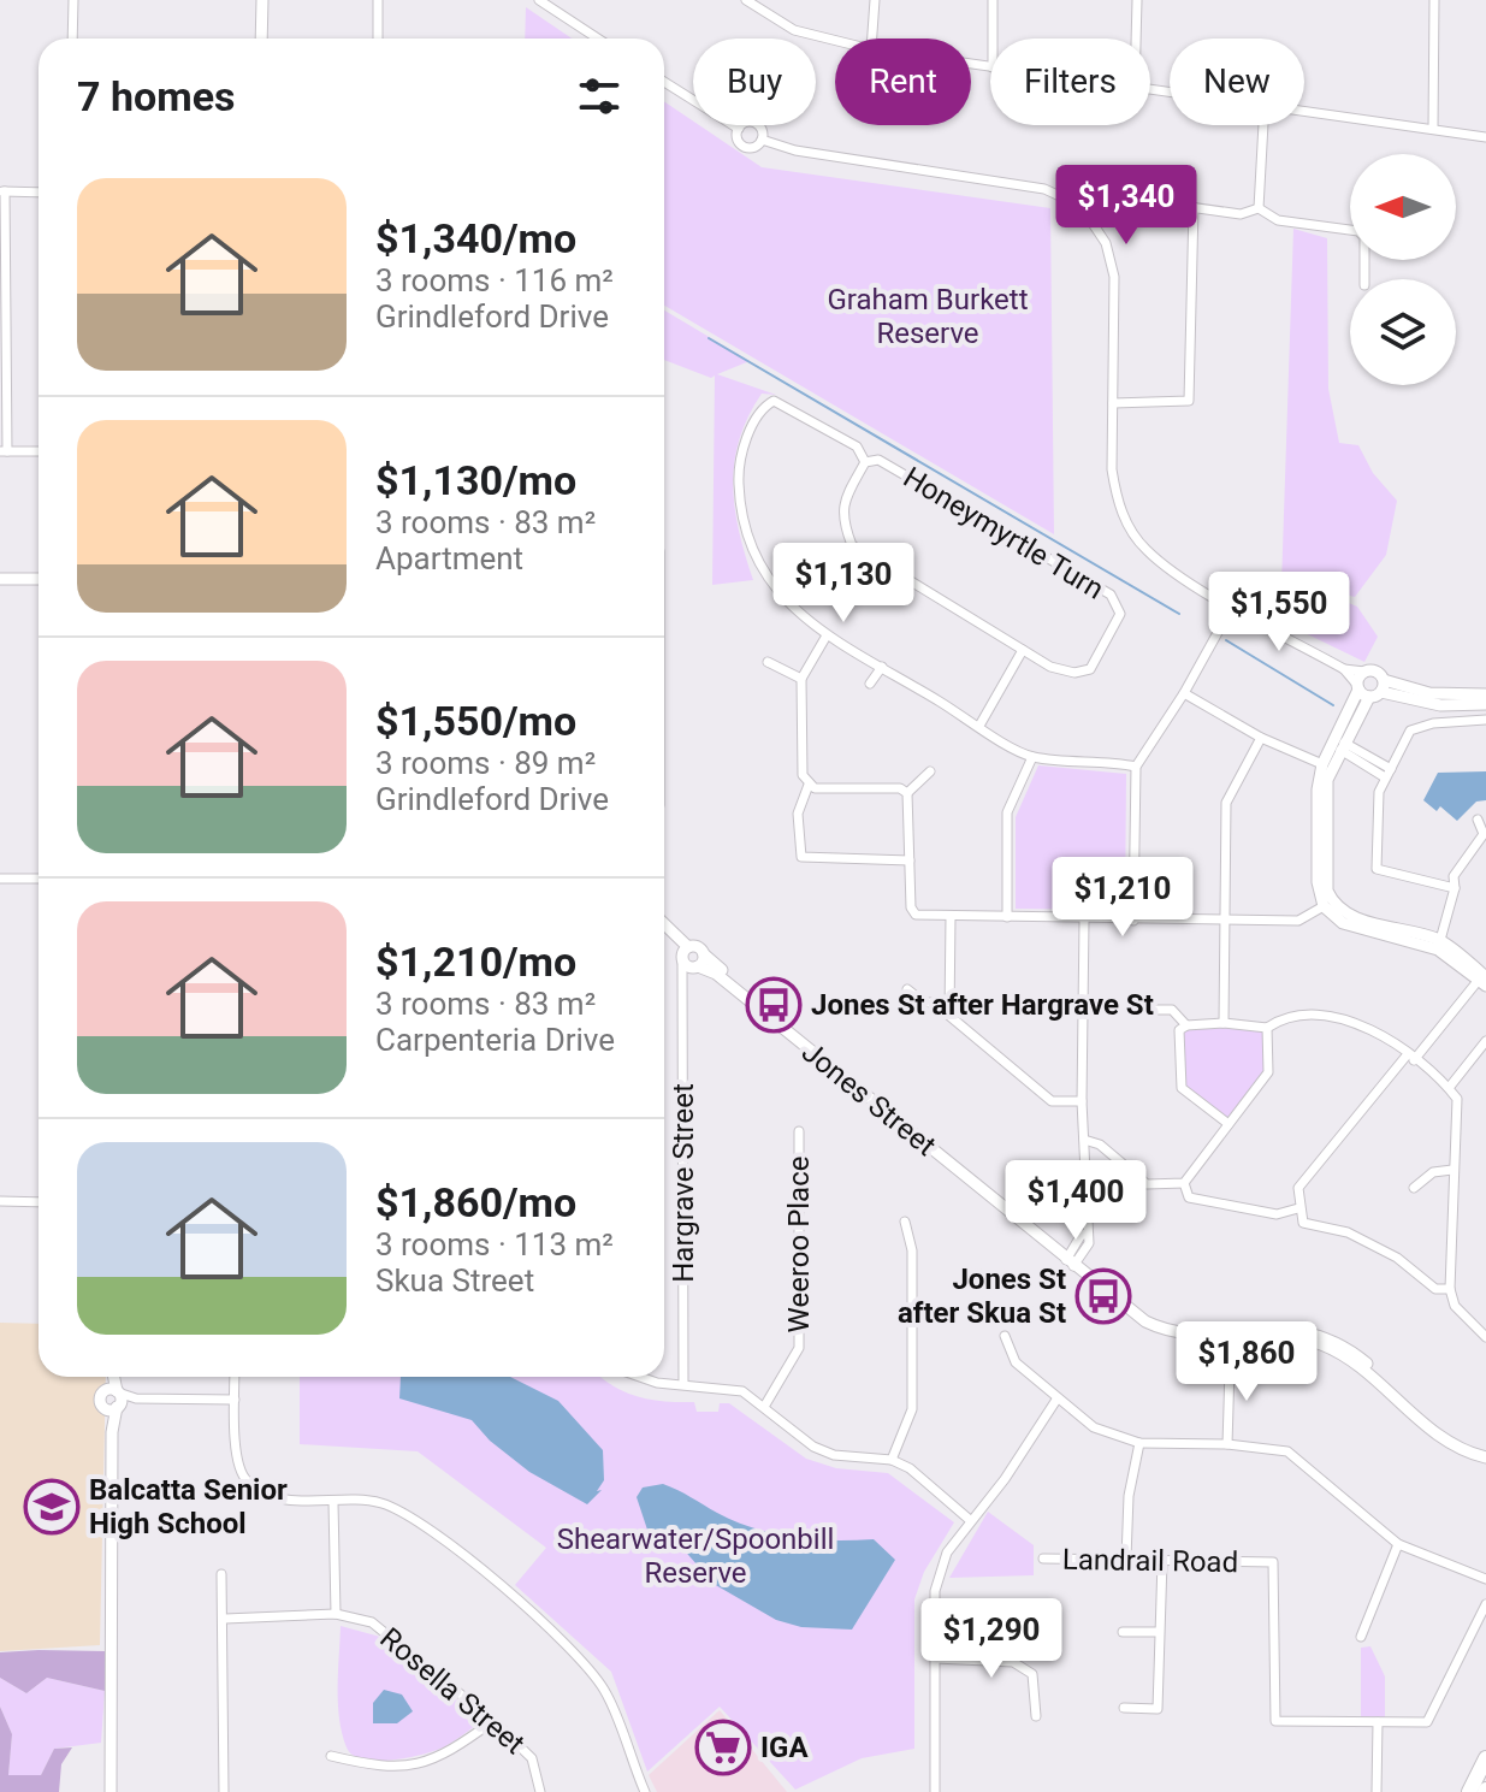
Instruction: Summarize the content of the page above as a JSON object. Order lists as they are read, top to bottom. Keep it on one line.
{"streets":{"street":["Honeymyrtle Turn","Jones Street","Hargrave Street","Weeroo Place","Landrail Road","Rosella Street"]},"crossings":[["Jones Street","Hargrave Street"]],"parks":["Graham Burkett Reserve","Shearwater/Spoonbill Reserve"],"places":{"bus stop":["Jones St after Hargrave St","Jones St after Skua St"],"school or university":["Balcatta Senior High School"],"supermarket":["IGA"]},"north":"left","page":{"chip":["Buy","Rent","Filters","New"],"heading":"7 homes","list":[{"name":"$1,340/mo","note":"3 rooms · 116 m² · Grindleford Drive"},{"name":"$1,130/mo","note":"3 rooms · 83 m² · Apartment"},{"name":"$1,550/mo","note":"3 rooms · 89 m² · Grindleford Drive"},{"name":"$1,210/mo","note":"3 rooms · 83 m² · Carpenteria Drive"},{"name":"$1,860/mo","note":"3 rooms · 113 m² · Skua Street"}],"price":["$1,340","$1,130","$1,550","$1,210","$1,400","$1,860","$1,290"]}}
